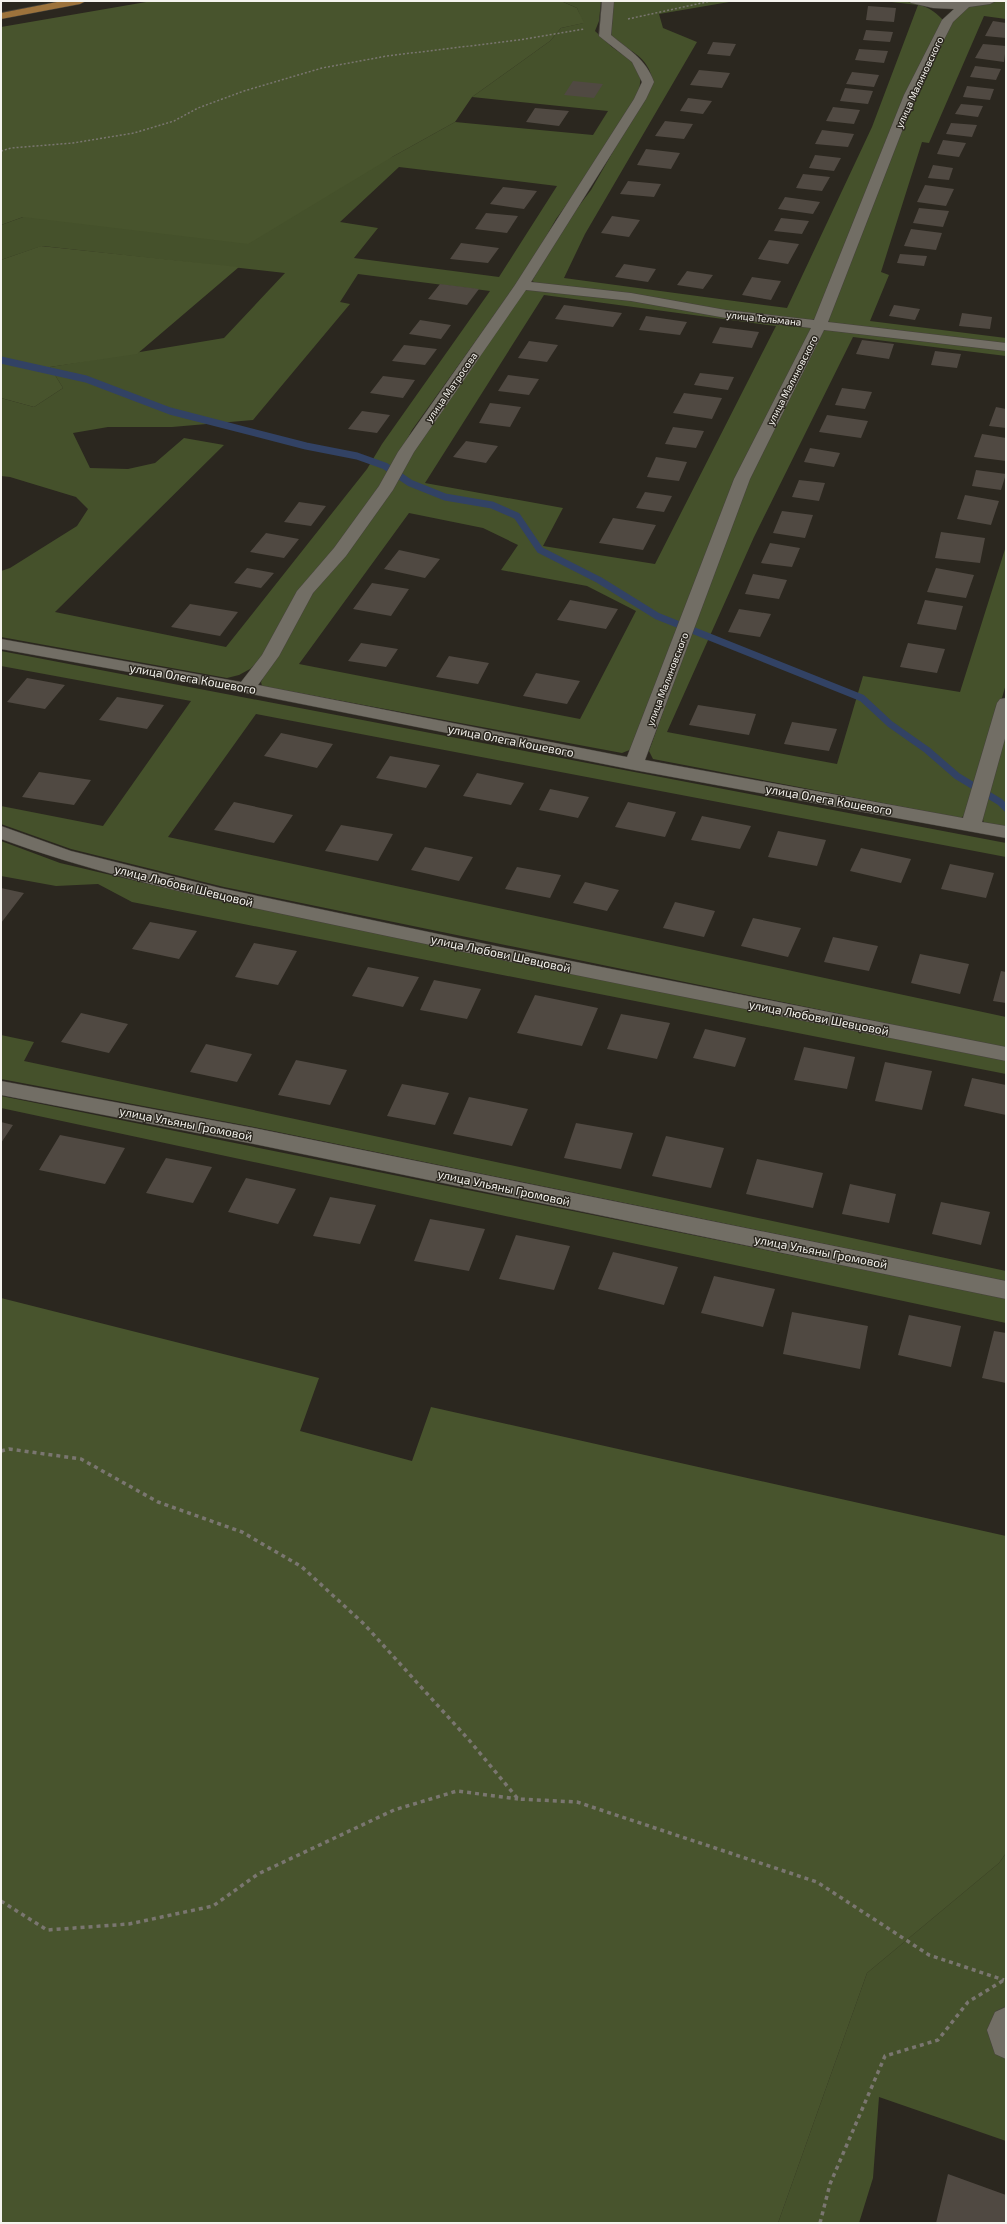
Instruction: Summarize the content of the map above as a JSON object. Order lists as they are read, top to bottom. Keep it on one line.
{"streets":{"street":["улица Малиновского","улица Тельмана","улица Матросова","улица Олега Кошевого","улица Любови Шевцовой","улица Ульяны Громовой"]},"crossings":[["улица Малиновского","улица Тельмана"],["улица Малиновского","улица Олега Кошевого"],["улица Тельмана","улица Матросова"],["улица Матросова","улица Олега Кошевого"]]}
